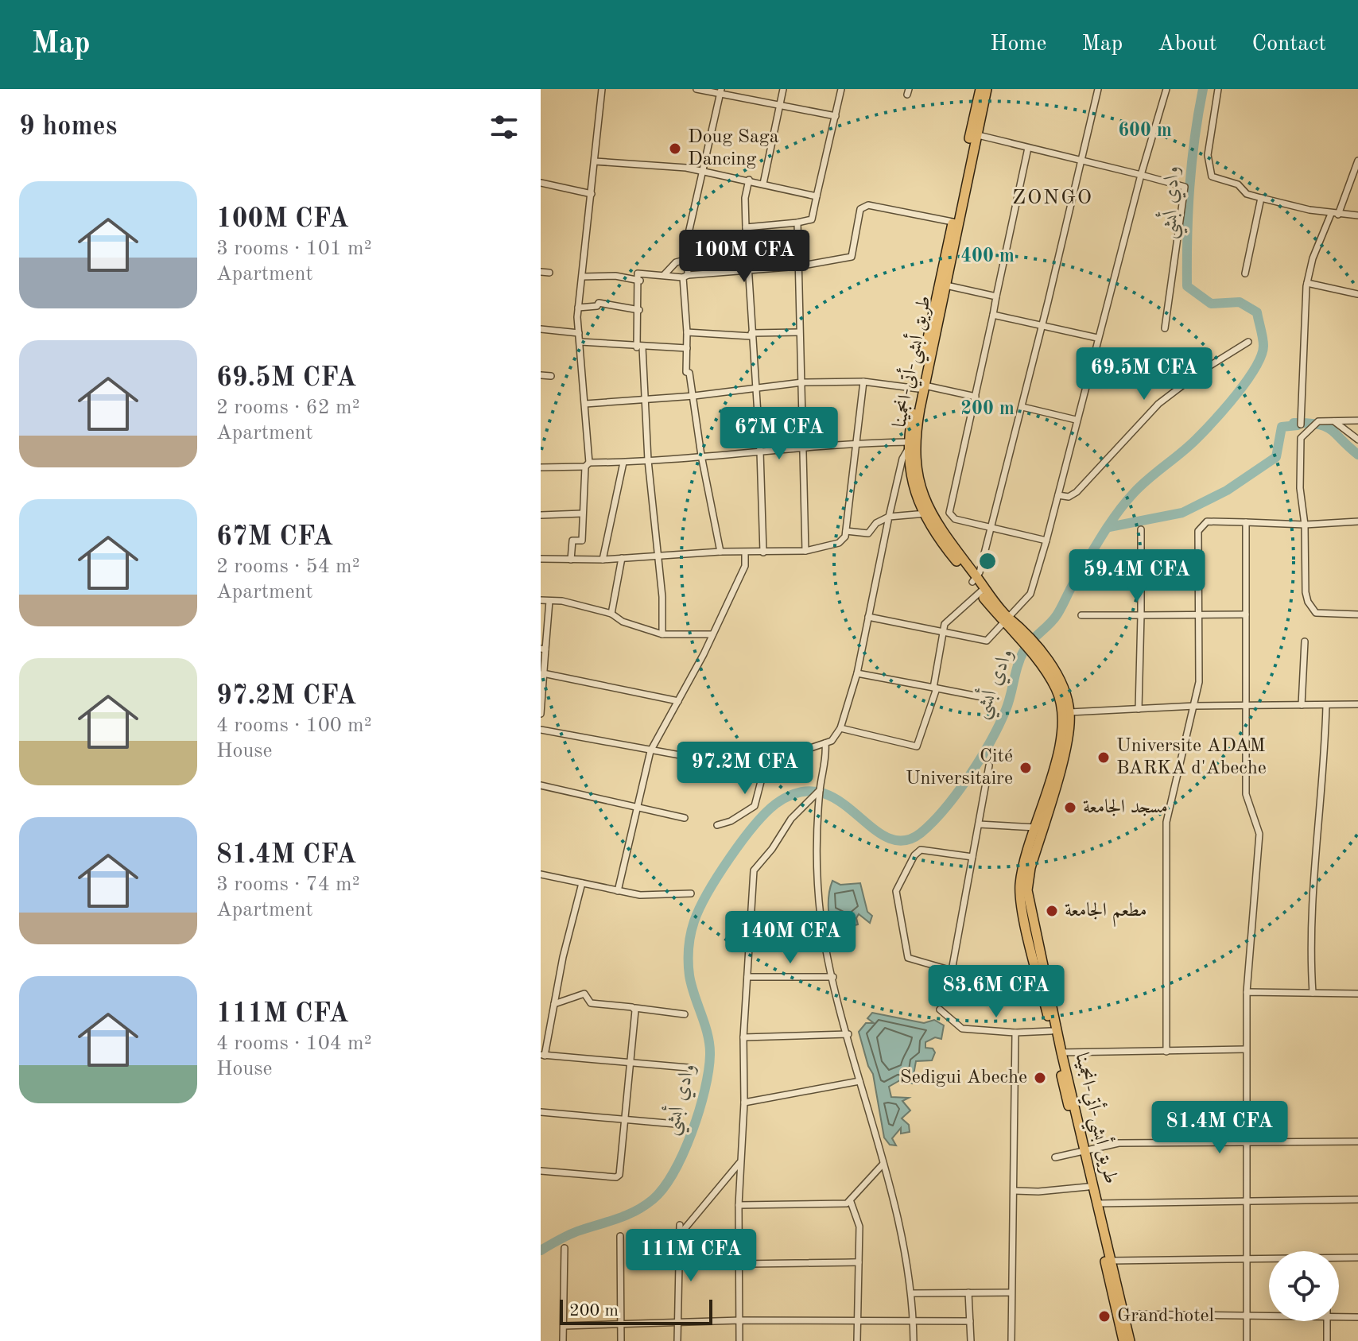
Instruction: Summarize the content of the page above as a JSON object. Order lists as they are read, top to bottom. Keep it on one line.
{"streets":{"highway":["طريق أبشي-أتي-انجمينا"]},"districts":["ZONGO"],"water":["وادي أبشي"],"places":["Doug Saga Dancing","Universite ADAM BARKA d'Abeche","Cité Universitaire","مسجد الجامعة","مطعم الجامعة","Sedigui Abeche","Grand hotel"],"scale_bar":"200 m","page":{"header":"Map","nav":["Home","Map","About","Contact"],"heading":"9 homes","list":[{"name":"100M CFA","note":"3 rooms · 101 m² · Apartment"},{"name":"69.5M CFA","note":"2 rooms · 62 m² · Apartment"},{"name":"67M CFA","note":"2 rooms · 54 m² · Apartment"},{"name":"97.2M CFA","note":"4 rooms · 100 m² · House"},{"name":"81.4M CFA","note":"3 rooms · 74 m² · Apartment"},{"name":"111M CFA","note":"4 rooms · 104 m² · House"}],"price":["100M CFA","69.5M CFA","67M CFA","59.4M CFA","97.2M CFA","140M CFA","83.6M CFA","81.4M CFA","111M CFA"],"scale":"200 m"},"rings":["600 m","400 m","200 m"]}
